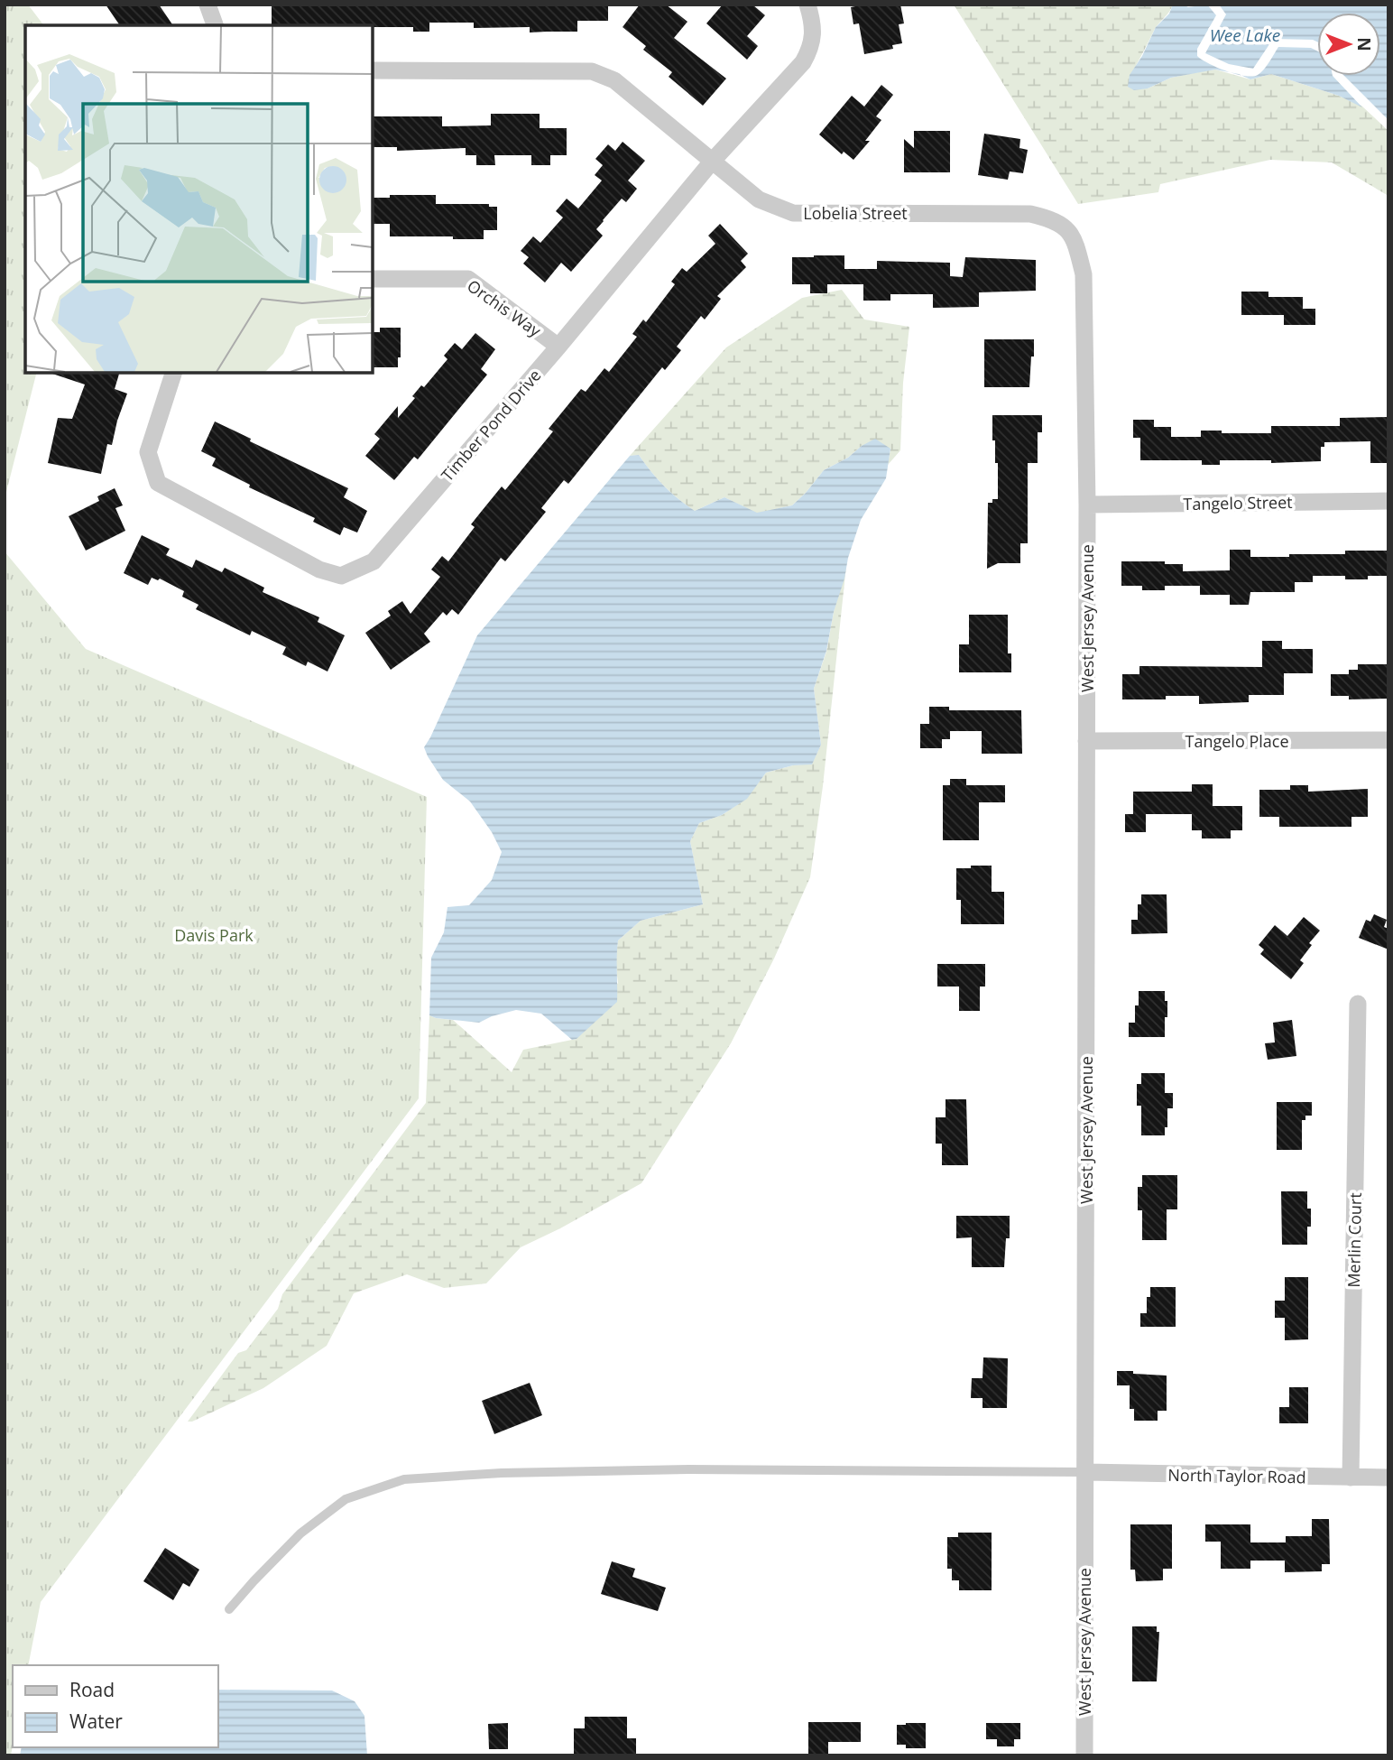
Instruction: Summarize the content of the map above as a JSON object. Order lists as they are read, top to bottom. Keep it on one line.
{"streets":{"street":["Lobelia Street","Orchis Way","Timber Pond Drive","Tangelo Street","West Jersey Avenue","Tangelo Place","Merlin Court","North Taylor Road"]},"crossings":[["Lobelia Street","Timber Pond Drive"],["Lobelia Street","Tangelo Street"],["Lobelia Street","West Jersey Avenue"],["Orchis Way","Timber Pond Drive"],["Tangelo Street","West Jersey Avenue"],["West Jersey Avenue","Tangelo Place"],["West Jersey Avenue","North Taylor Road"],["Merlin Court","North Taylor Road"]],"water":["Wee Lake"],"parks":["Davis Park"],"legend":["Road","Water"],"north":"right"}
